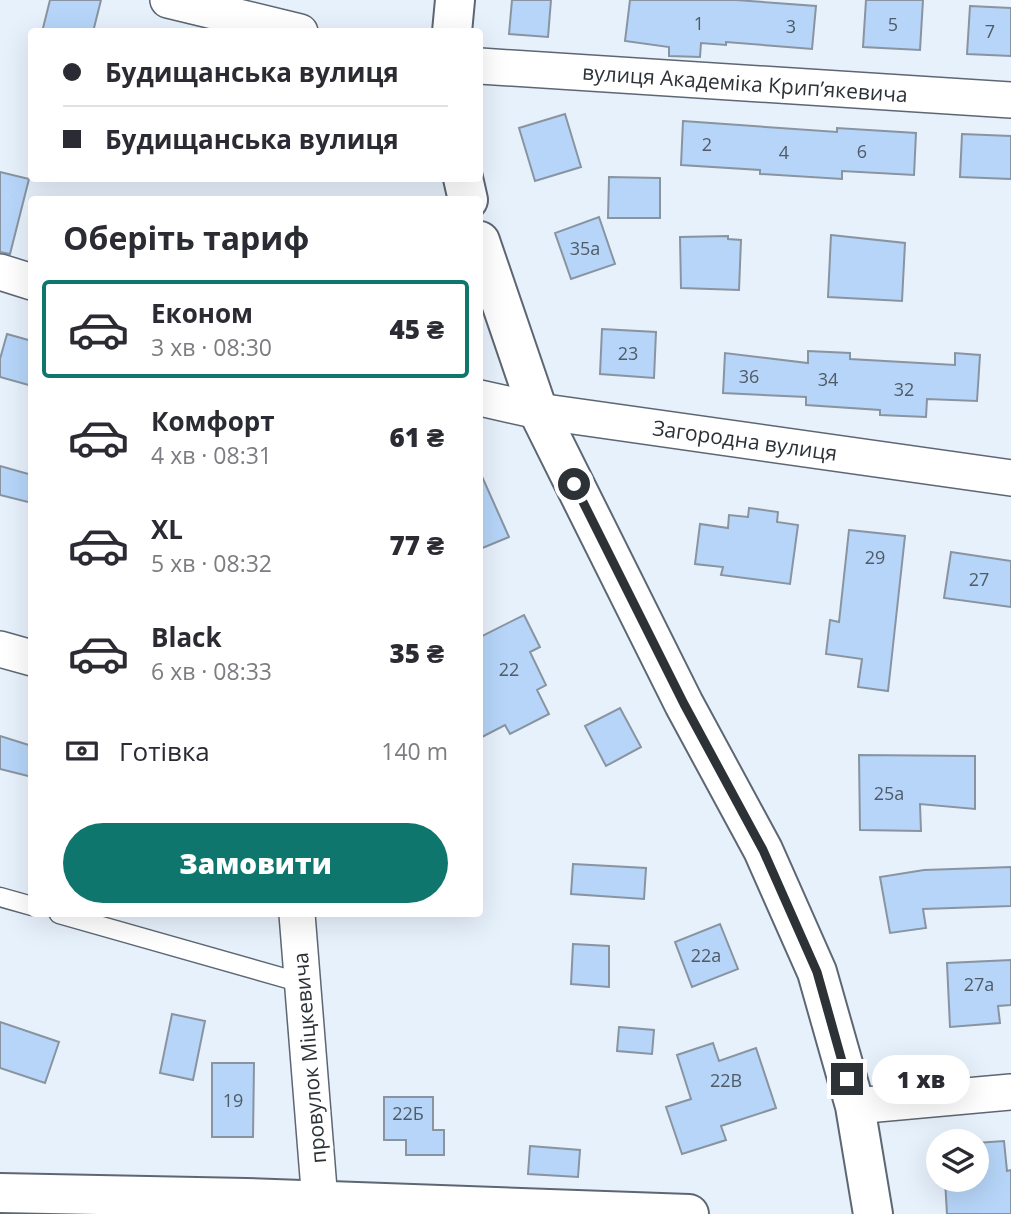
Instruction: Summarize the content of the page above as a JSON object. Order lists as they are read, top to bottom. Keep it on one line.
{"streets":{"street":["вулиця Академіка Крипʼякевича","Загородна вулиця","провулок Міцкевича"]},"house_numbers":["1","5","3","7","2","6","4","35а","23","36","34","32","29","27","22","25а","22а","27а","22В","19","22Б"],"page":{"banner":["Будищанська вулиця","Будищанська вулиця"],"heading":"Оберіть тариф","list":[{"name":"Економ","note":"3 хв · 08:30","value":"45 ₴"},{"name":"Комфорт","note":"4 хв · 08:31","value":"61 ₴"},{"name":"XL","note":"5 хв · 08:32","value":"77 ₴"},{"name":"Black","note":"6 хв · 08:33","value":"35 ₴"}],"pay":["Готівка","140 m"],"buttons":"Замовити","bubble":"1 хв"}}
